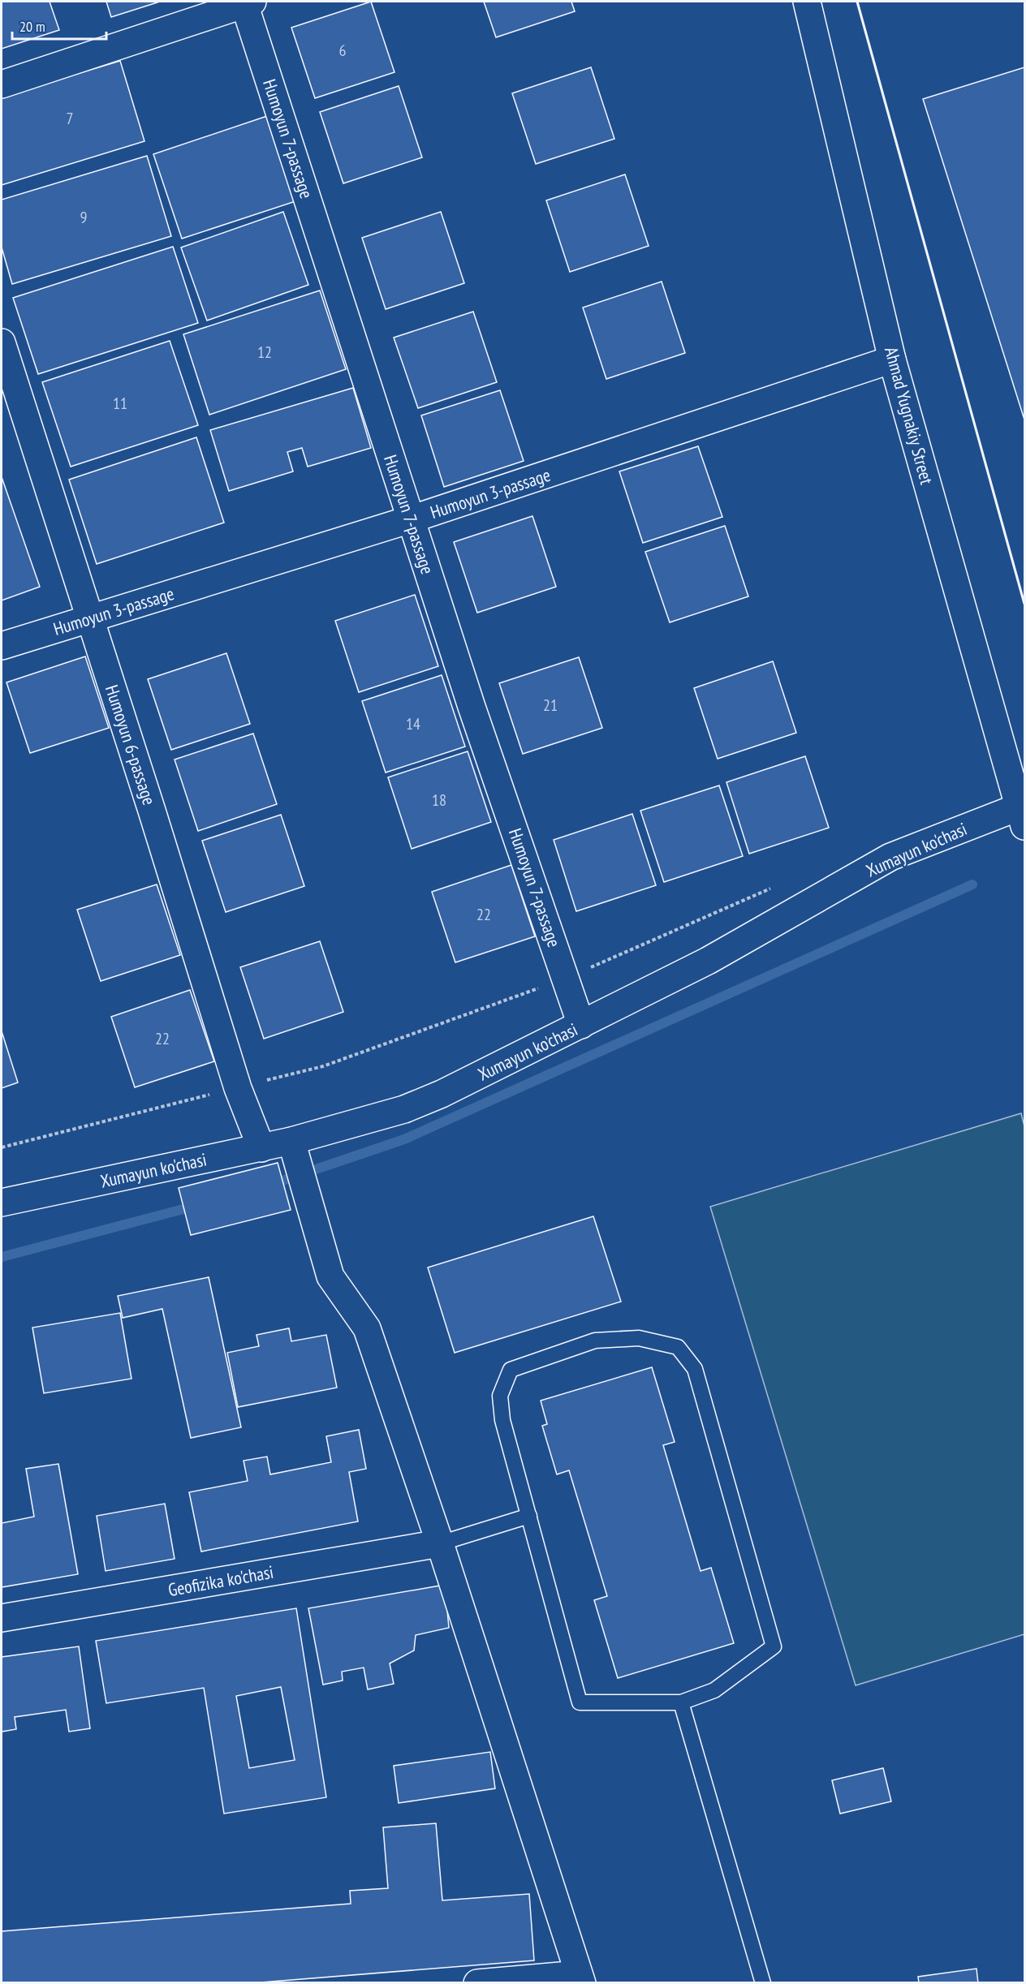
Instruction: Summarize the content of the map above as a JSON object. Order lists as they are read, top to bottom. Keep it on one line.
{"streets":{"street":["Humoyun 7-passage","Ahmad Yugnakiy Street","Humoyun 3-passage","Humoyun 6-passage","Xumayun ko'chasi","Geofizika ko'chasi"]},"crossings":[["Humoyun 7-passage","Humoyun 3-passage"],["Humoyun 7-passage","Xumayun ko'chasi"],["Ahmad Yugnakiy Street","Humoyun 3-passage"],["Ahmad Yugnakiy Street","Xumayun ko'chasi"],["Humoyun 3-passage","Humoyun 6-passage"],["Humoyun 6-passage","Xumayun ko'chasi"]],"house_numbers":["6","7","9","12","11","21","14","18","22","22"],"scale_bar":"20 m"}
